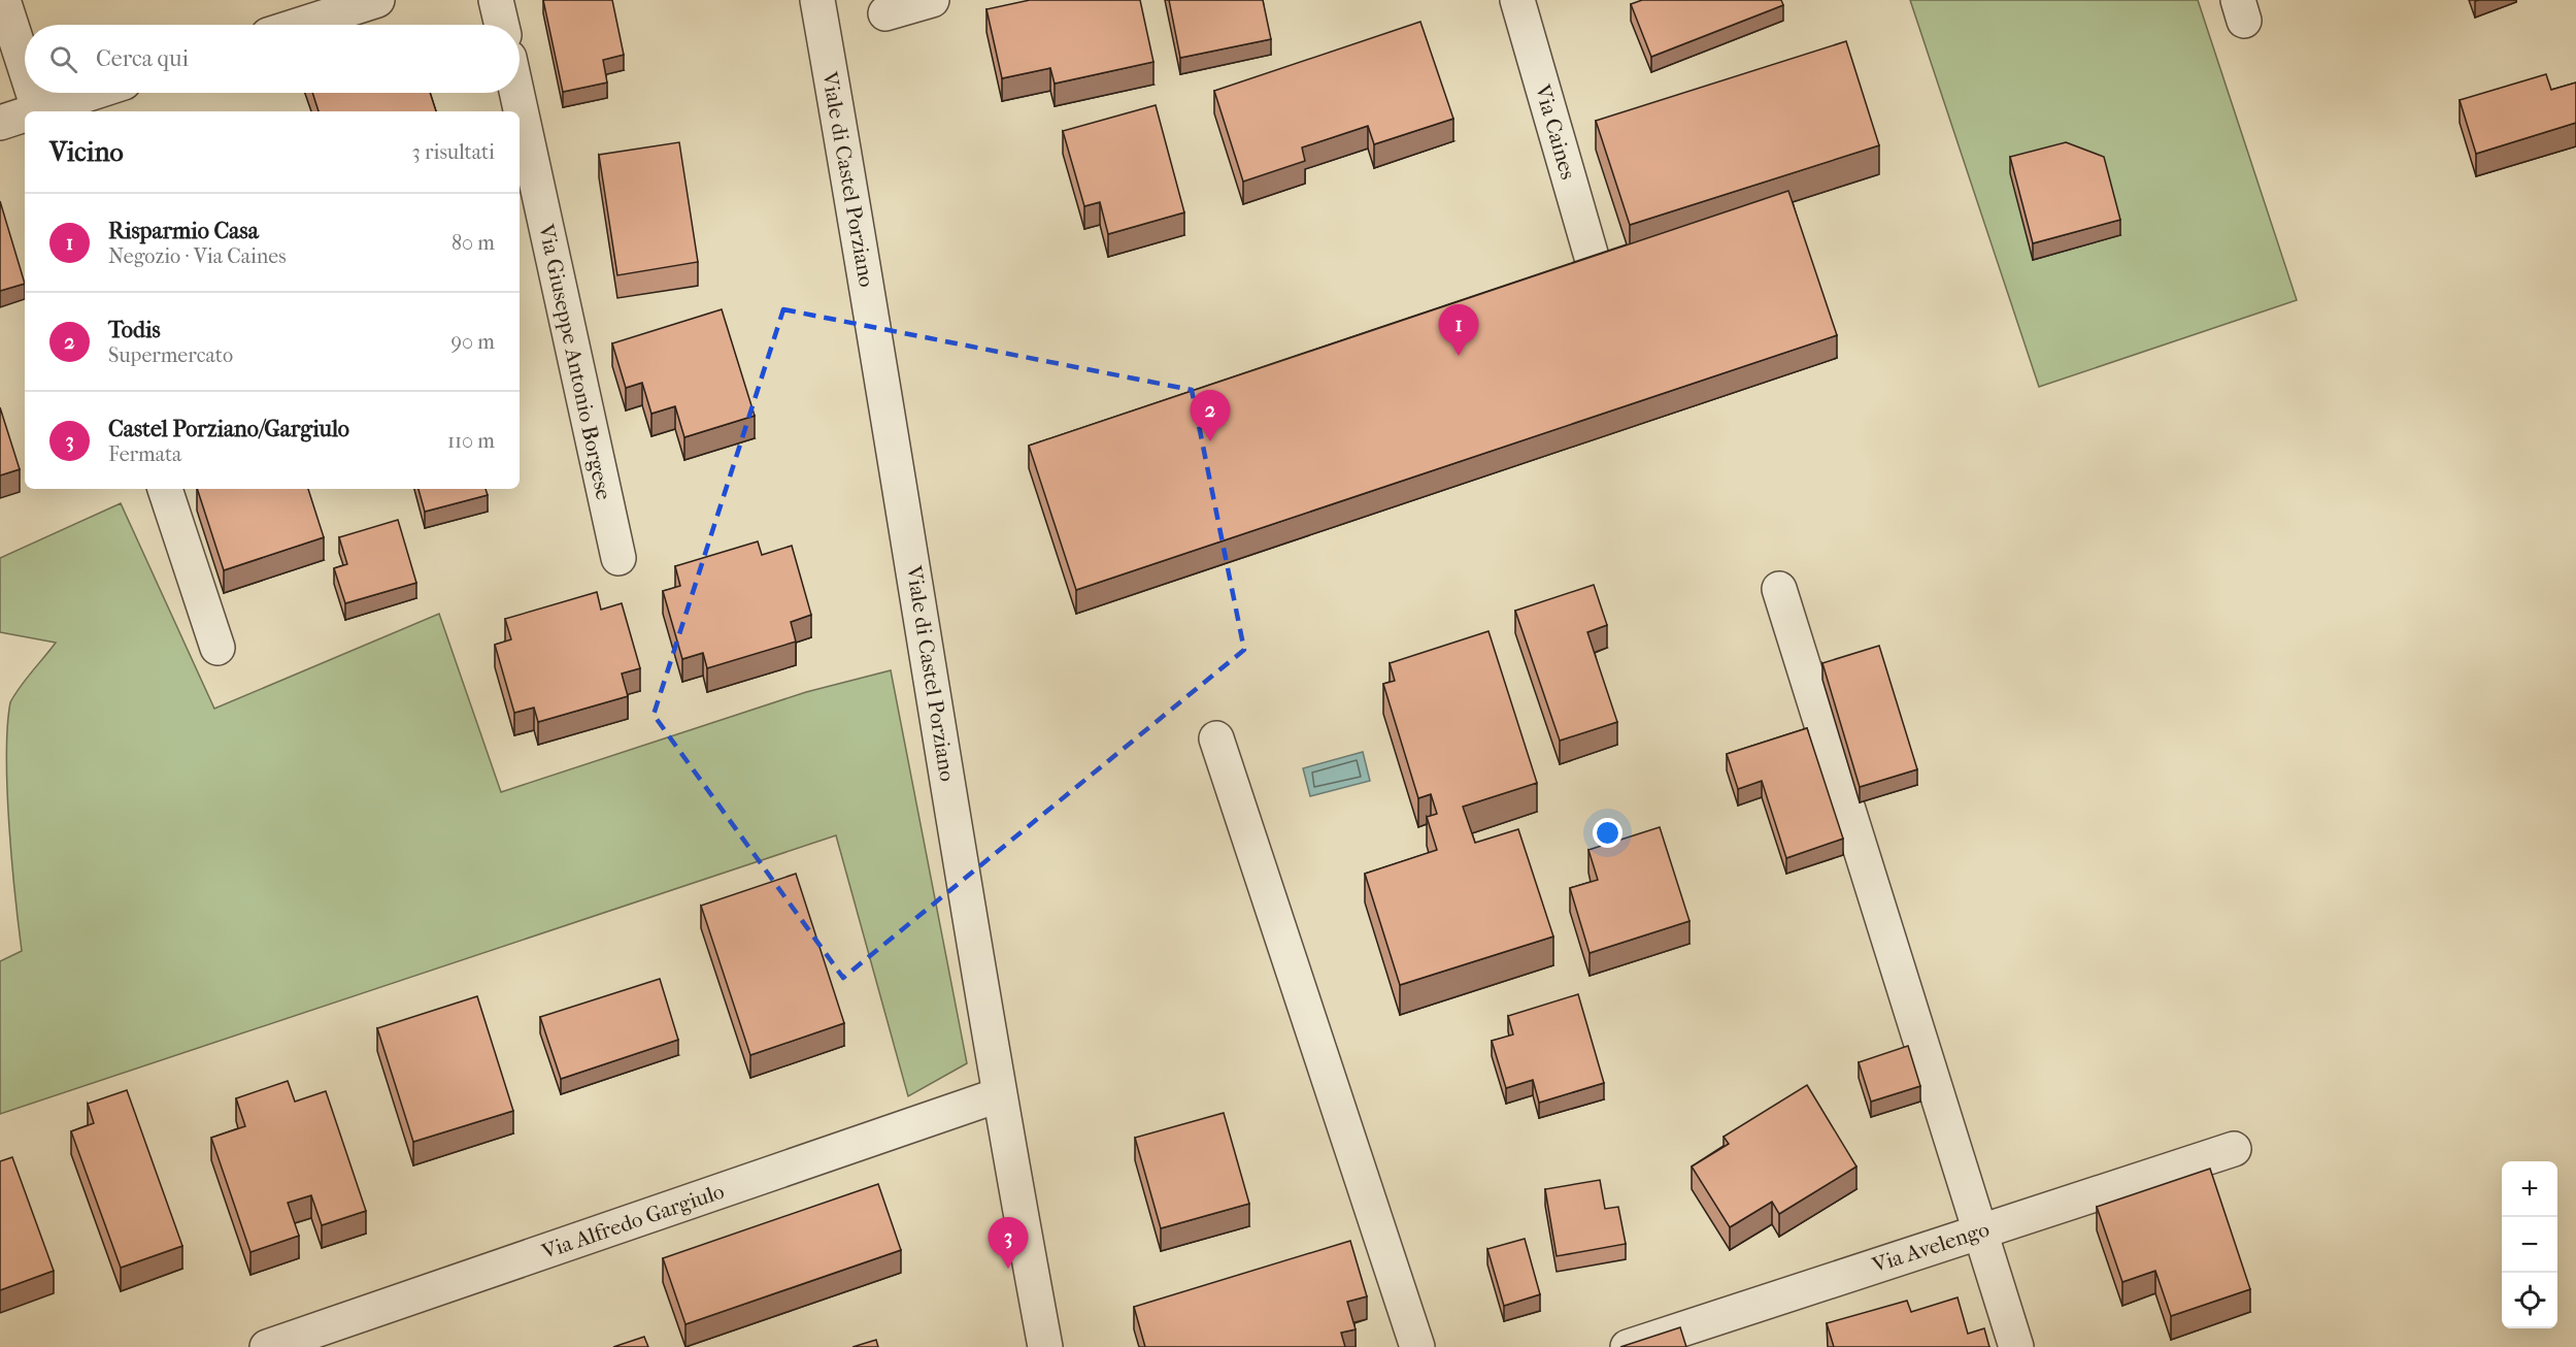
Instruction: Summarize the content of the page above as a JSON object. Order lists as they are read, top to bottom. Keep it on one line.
{"streets":{"street":["Via Caines","Viale di Castel Porziano","Via Giuseppe Antonio Borgese","Via Alfredo Gargiulo","Via Avelengo"]},"crossings":[["Viale di Castel Porziano","Via Alfredo Gargiulo"]],"page":{"search":"Cerca qui","heading":["Vicino","3 risultati"],"list":[{"mark":"1","name":"Risparmio Casa","note":"Negozio · Via Caines","value":"80 m"},{"mark":"2","name":"Todis","note":"Supermercato","value":"90 m"},{"mark":"3","name":"Castel Porziano/Gargiulo","note":"Fermata","value":"110 m"}],"pins":["1","2","3"],"map_buttons":["+","−"]}}
